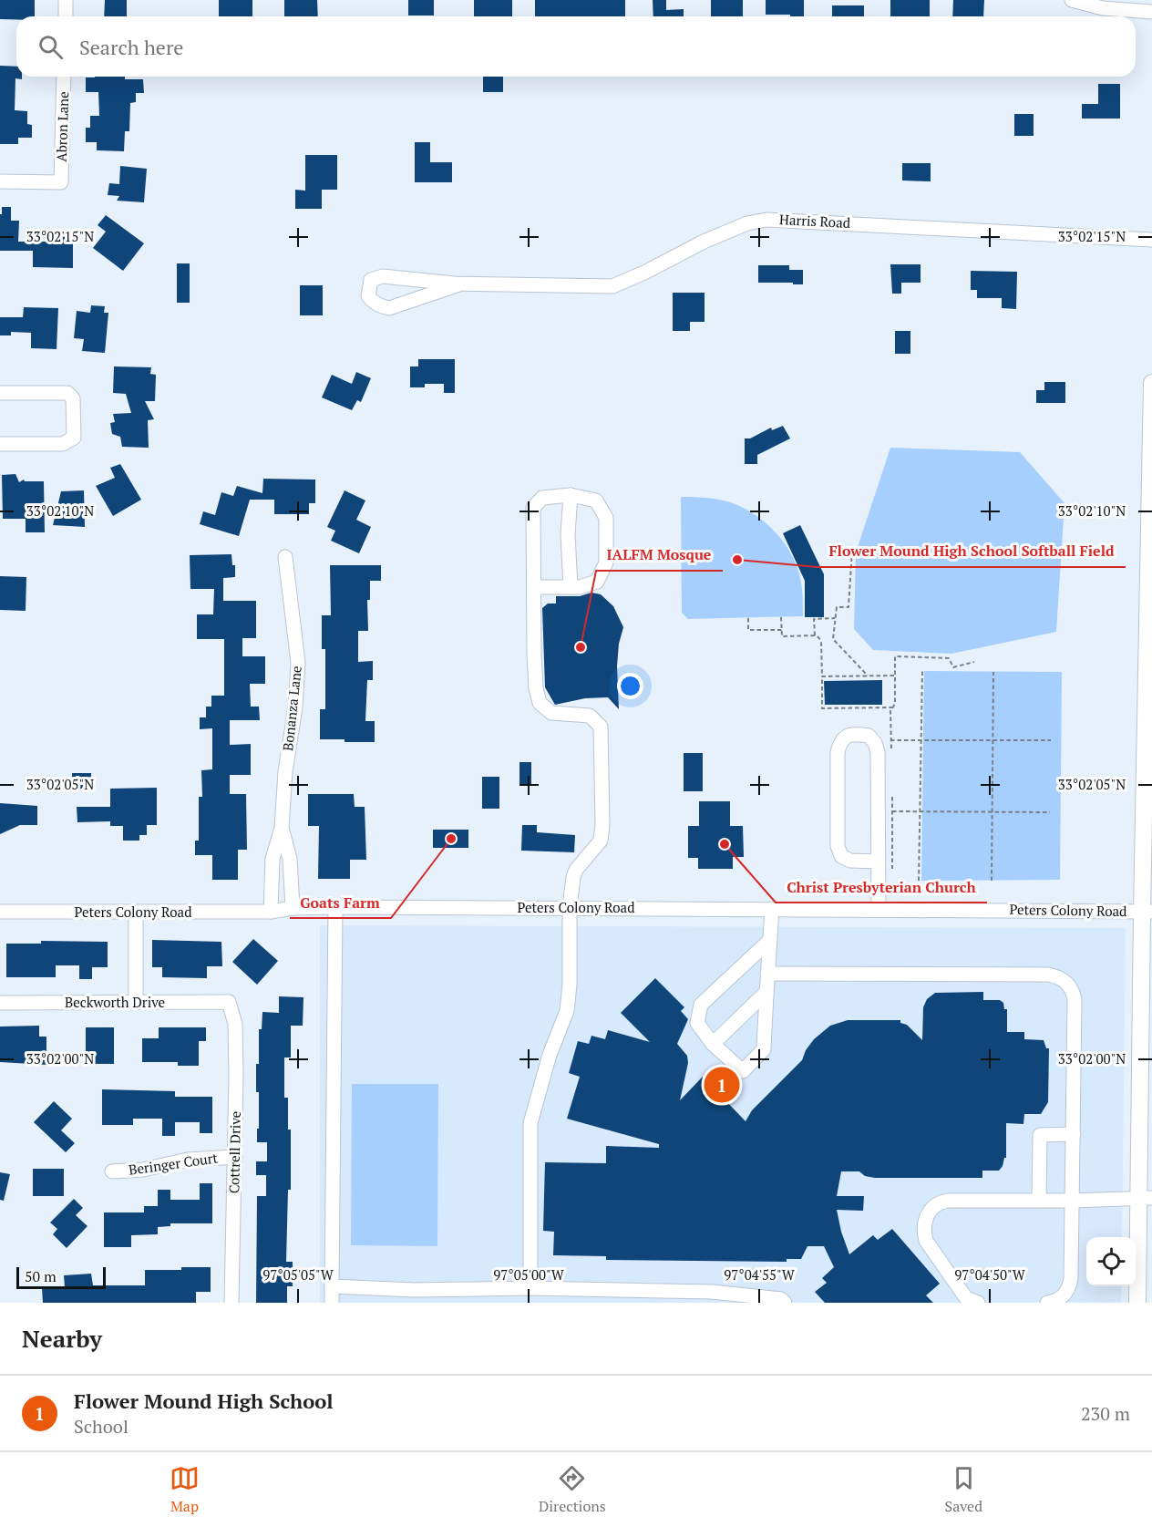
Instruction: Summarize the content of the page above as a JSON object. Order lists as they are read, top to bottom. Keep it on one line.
{"streets":{"street":["Abron Lane","Harris Road","Bonanza Lane","Peters Colony Road","Beckworth Drive","Cottrell Drive","Beringer Court"]},"crossings":[["Bonanza Lane","Peters Colony Road"],["Beckworth Drive","Cottrell Drive"],["Cottrell Drive","Beringer Court"]],"places":["Flower Mound High School Softball Field","IALFM Mosque","Goats Farm","Christ Presbyterian Church"],"scale_bar":"50 m","page":{"search":"Search here","pins":"1","scale":"50 m","heading":"Nearby","list":[{"mark":"1","name":"Flower Mound High School","note":"School","value":"230 m"}],"nav":["Map","Directions","Saved"]},"coordinates":["33°02'15\"N","33°02'10\"N","33°02'05\"N","33°02'00\"N","97°05'05\"W","97°05'00\"W","97°04'55\"W","97°04'50\"W"]}
